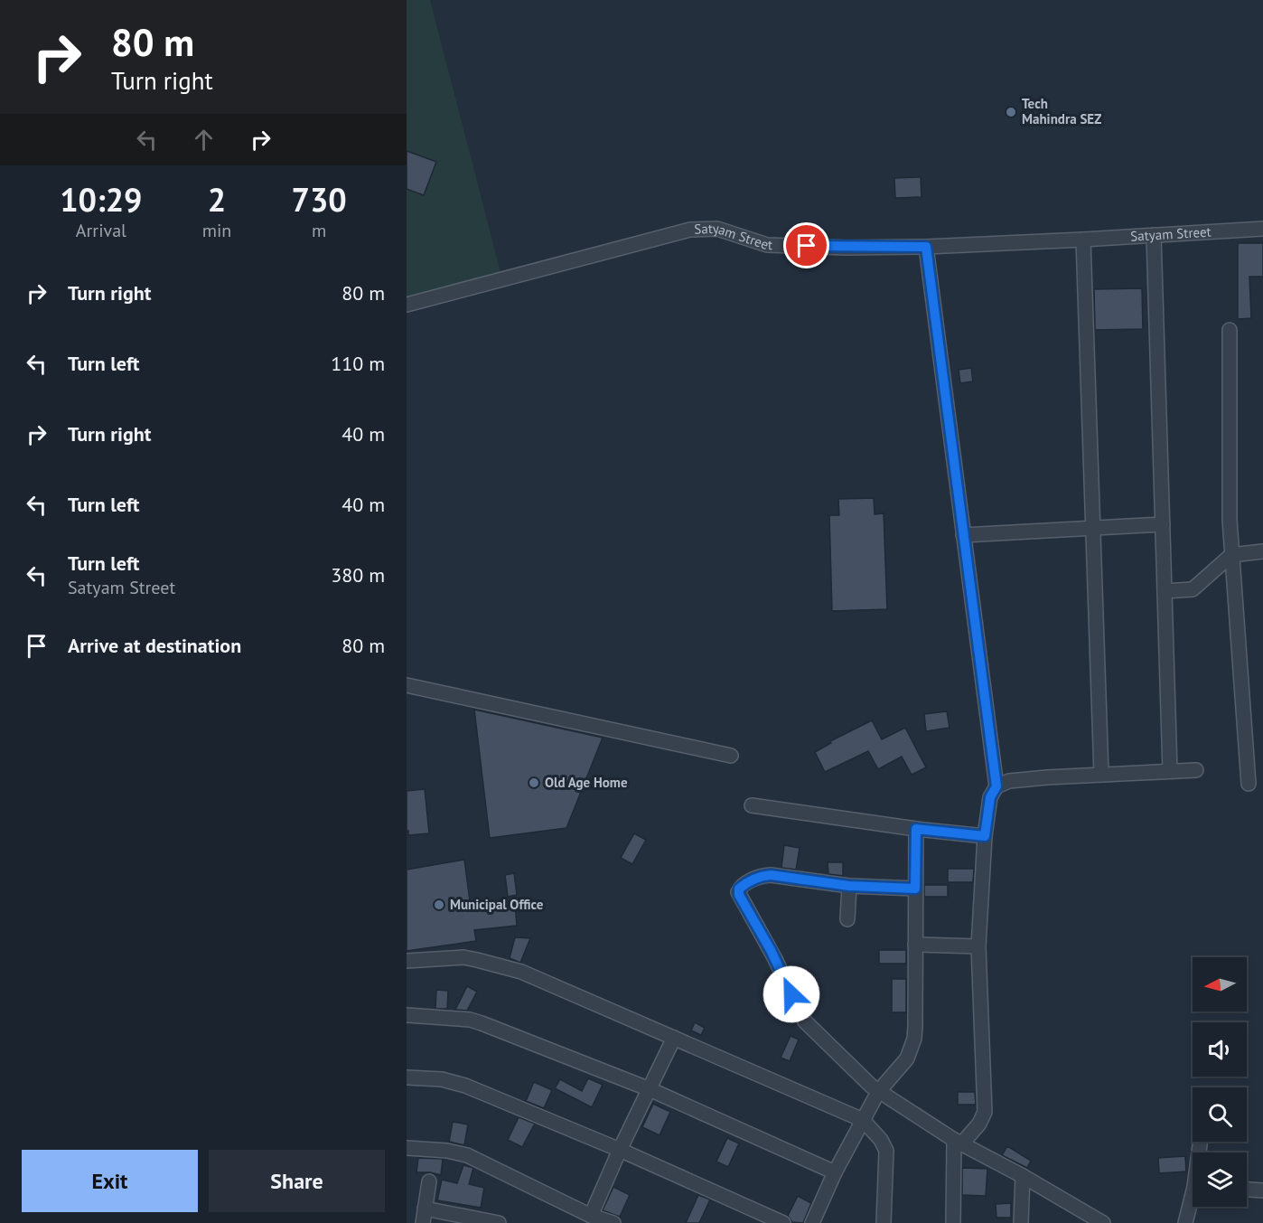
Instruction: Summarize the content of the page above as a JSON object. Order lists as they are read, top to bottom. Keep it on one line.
{"streets":{"street":["Satyam Street"]},"places":["Tech Mahindra SEZ","Old Age Home","Municipal Office"],"north":"left","page":{"turn":["80 m","Turn right"],"eta":["10:29","Arrival","2","min","730","m"],"list":[{"name":"Turn right","value":"80 m"},{"name":"Turn left","value":"110 m"},{"name":"Turn right","value":"40 m"},{"name":"Turn left","value":"40 m"},{"name":"Turn left","note":"Satyam Street","value":"380 m"},{"name":"Arrive at destination","value":"80 m"}],"buttons":["Exit","Share"]}}
